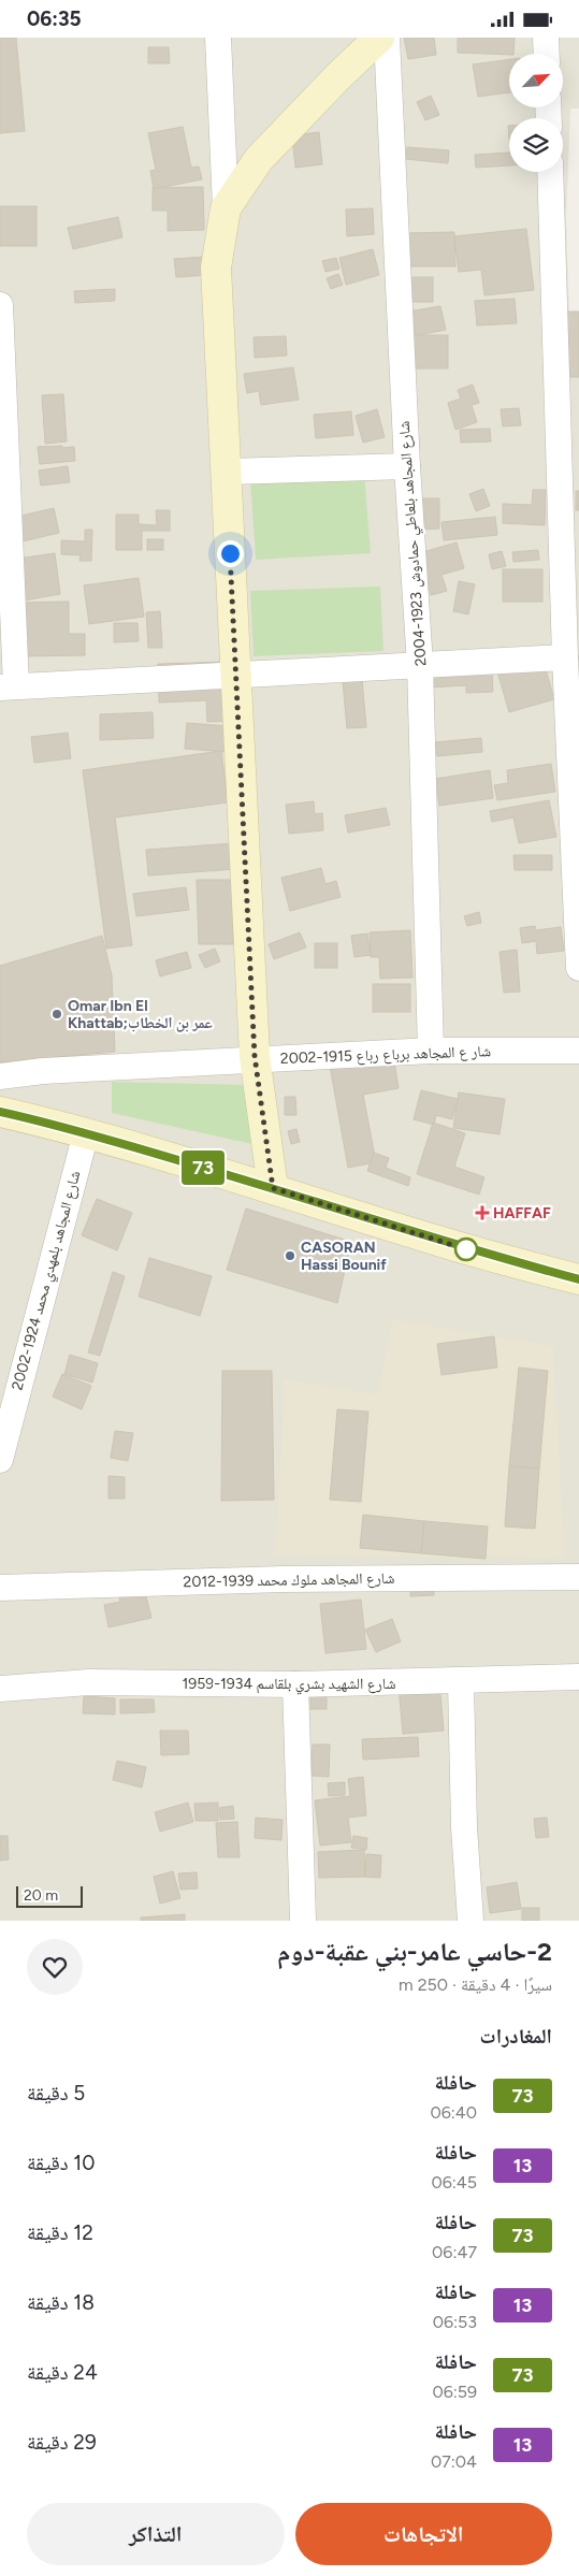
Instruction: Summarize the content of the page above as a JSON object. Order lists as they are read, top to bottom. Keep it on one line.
{"streets":{"street":["شارع المجاهد بلعاطي حمادوش 1923-2004","شار ع المجاهد برباع رباع 1915-2002","شارع المجاهد بلمهدي محمد 1924-2002","شارع المجاهد ملوك محمد 1939-2012","شارع الشهيد بشري بلقاسم 1934-1959"]},"crossings":[["شارع المجاهد بلعاطي حمادوش 1923-2004","شار ع المجاهد برباع رباع 1915-2002"]],"places":{"other":["Omar Ibn El Khattab;عمر بن الخطاب","CASORAN Hassi Bounif"],"health":["HAFFAF"]},"lines":["bus line 73"],"scale_bar":"20 m","north":"top right","page":{"status":"06:35","on_map":"73","scale":"20 m","heading":[["2-حاسي عامر-بني عقبة-دوم","سيرًا · 4 دقيقة · 250 m"],"المغادرات"],"list":[{"mark":"73","name":"حافلة","note":"06:40","value":"5 دقيقة"},{"mark":"13","name":"حافلة","note":"06:45","value":"10 دقيقة"},{"mark":"73","name":"حافلة","note":"06:47","value":"12 دقيقة"},{"mark":"13","name":"حافلة","note":"06:53","value":"18 دقيقة"},{"mark":"73","name":"حافلة","note":"06:59","value":"24 دقيقة"},{"mark":"13","name":"حافلة","note":"07:04","value":"29 دقيقة"}],"buttons":["الاتجاهات","التذاكر"]}}
